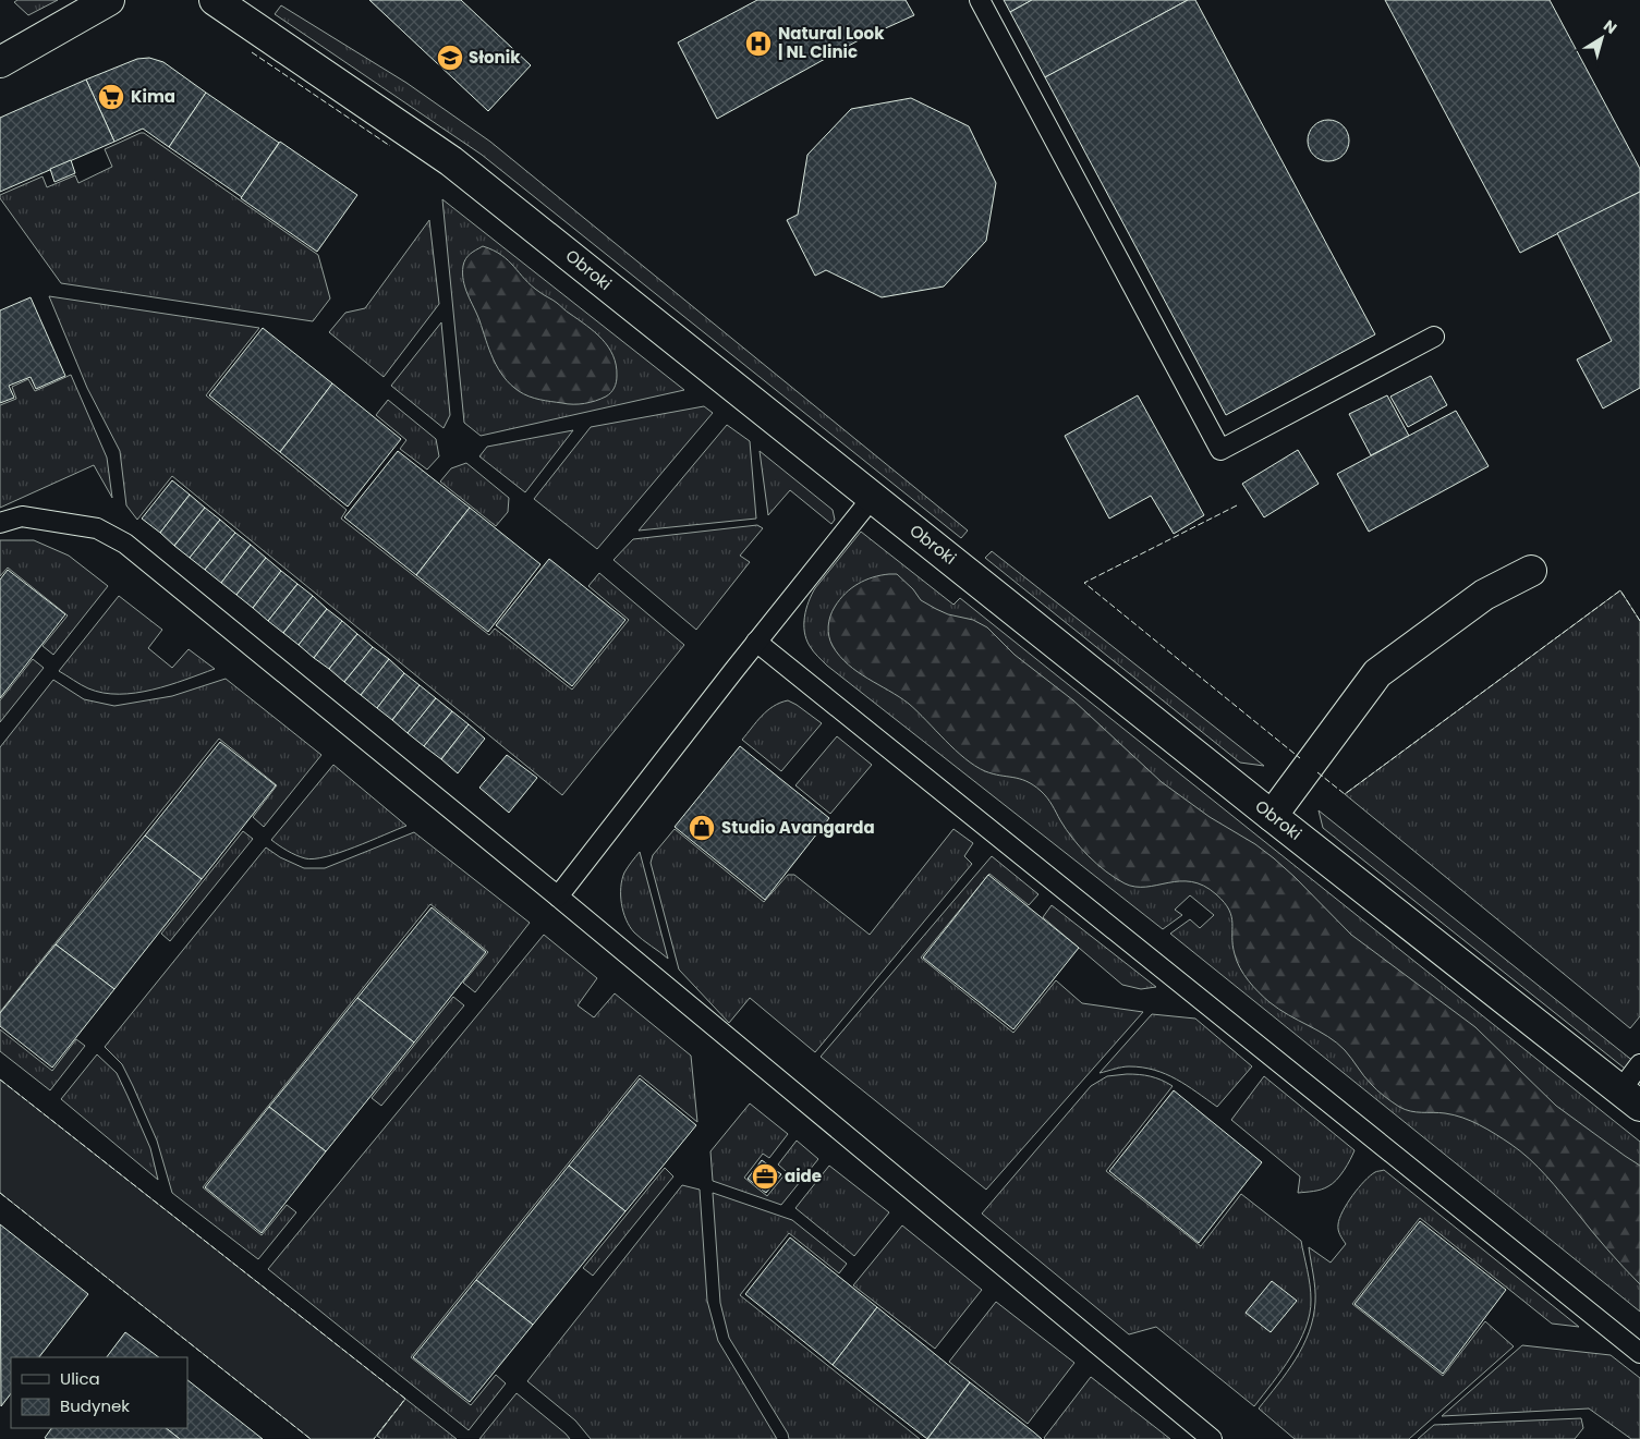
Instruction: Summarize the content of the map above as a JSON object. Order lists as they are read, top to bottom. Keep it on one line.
{"streets":{"street":["Obroki"]},"places":{"hospital":["Natural Look | NL Clinic"],"school or university":["Słonik"],"supermarket":["Kima"],"shop":["Studio Avangarda"],"office":["aide"]},"legend":["Ulica","Budynek"],"north":"top right"}
